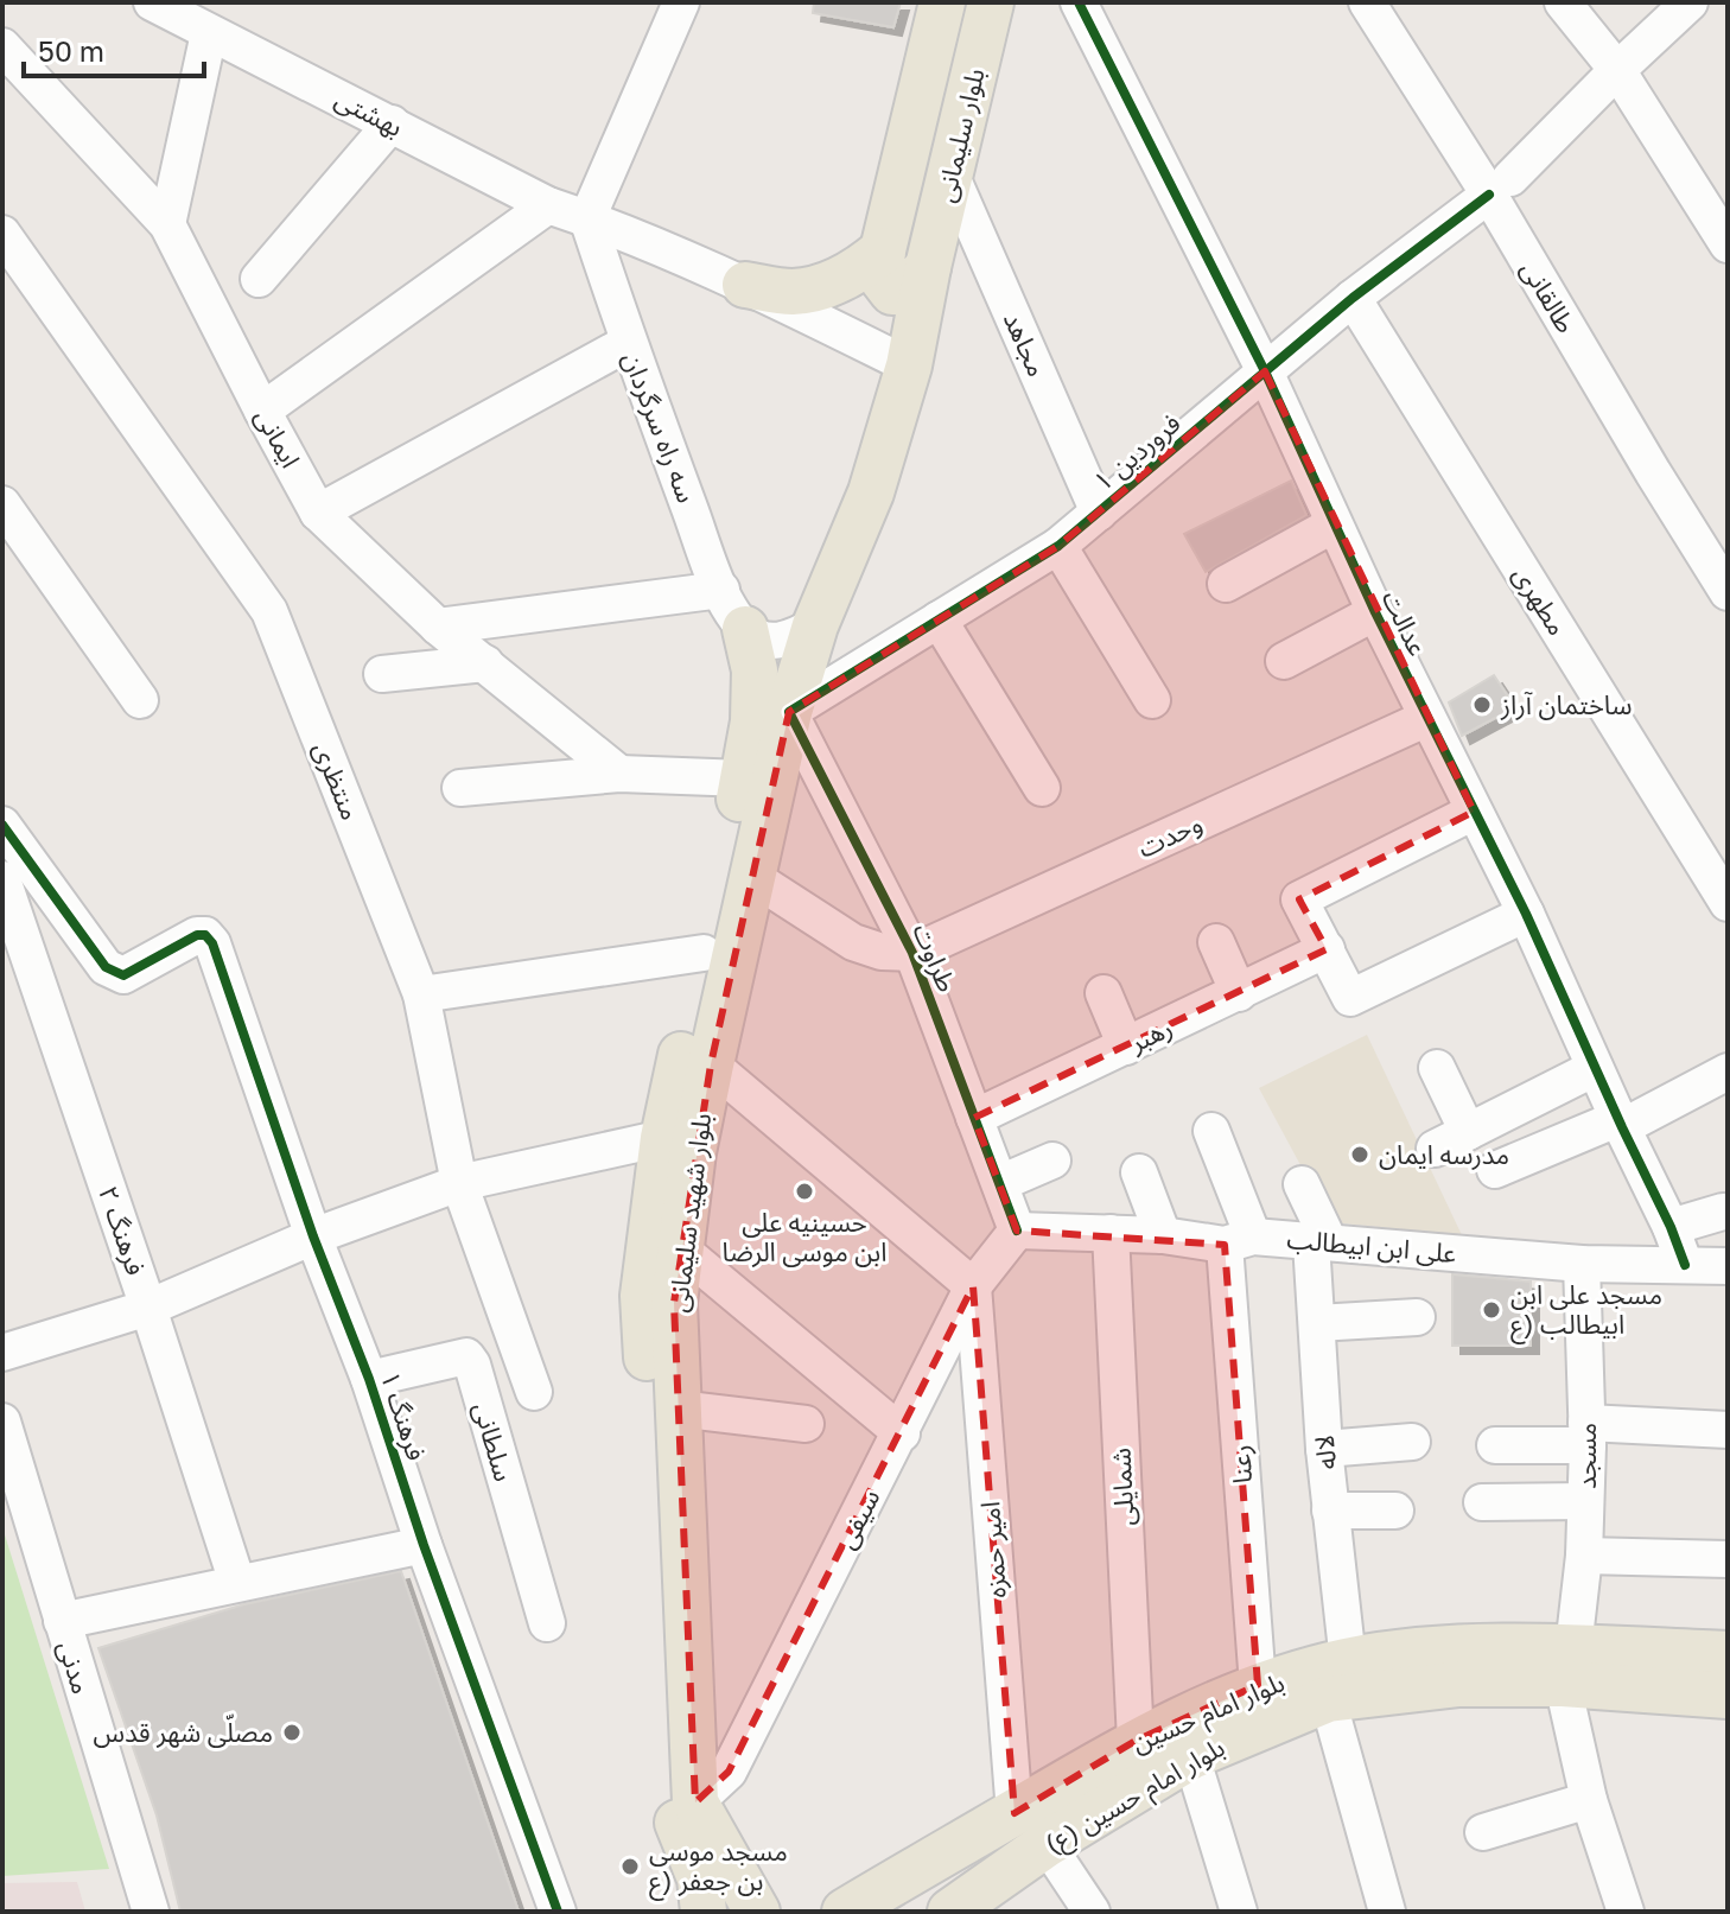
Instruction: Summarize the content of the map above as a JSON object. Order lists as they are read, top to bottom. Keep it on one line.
{"streets":{"main road":["بلوار سلیمانی","بلوار شهید سلیمانی","بلوار امام حسین","بلوار امام حسین (ع)"],"street":["بهشتی","طالقانی","مجاهد","سه راه سرگردان","ایمانی","فروردین ۱","مطهری","عدالت","منتظری","وحدت","طراوت","رهبر","فرهنگ ۲","علی ابن ابیطالب","فرهنگ ۱","سلطانی","لاله","مسجد","رعنا","شمایلی","سیفی","امیر حمزه","مدنی"]},"crossings":[["بهشتی","سه راه سرگردان"],["بلوار سلیمانی","مجاهد"],["طالقانی","فروردین ۱"],["مجاهد","فروردین ۱"],["سه راه سرگردان","بلوار شهید سلیمانی"],["فروردین ۱","مطهری"],["فروردین ۱","عدالت"],["فروردین ۱","طراوت"],["فروردین ۱","بلوار شهید سلیمانی"],["عدالت","وحدت"],["عدالت","علی ابن ابیطالب"],["وحدت","طراوت"],["طراوت","رهبر"],["طراوت","بلوار شهید سلیمانی"],["طراوت","علی ابن ابیطالب"],["طراوت","سیفی"],["بلوار شهید سلیمانی","سیفی"],["علی ابن ابیطالب","لاله"],["علی ابن ابیطالب","مسجد"],["علی ابن ابیطالب","رعنا"],["علی ابن ابیطالب","شمایلی"],["علی ابن ابیطالب","سیفی"],["فرهنگ ۱","سلطانی"],["لاله","بلوار امام حسین"],["لاله","بلوار امام حسین (ع)"],["مسجد","بلوار امام حسین"],["رعنا","بلوار امام حسین"],["شمایلی","بلوار امام حسین"],["سیفی","امیر حمزه"],["امیر حمزه","بلوار امام حسین"],["بلوار امام حسین","بلوار امام حسین (ع)"]],"places":["ساختمان آراز","مدرسه ایمان","حسینیه علی ابن موسی الرضا","مسجد علی ابن ابیطالب (ع","مصلّی شهر قدس","مسجد موسی بن جعفر (ع"],"scale_bar":"50 m"}
